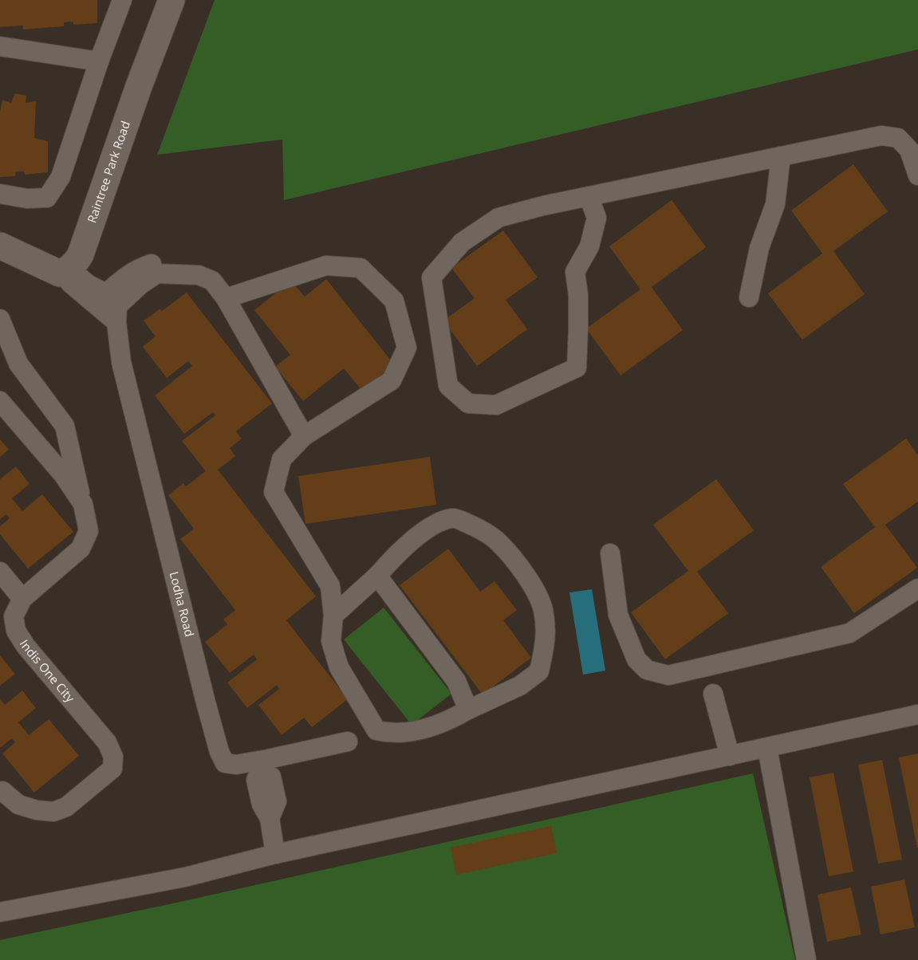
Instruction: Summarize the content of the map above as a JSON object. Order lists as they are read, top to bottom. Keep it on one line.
{"streets":{"street":["Raintree Park Road","Lodha Road","Indis One City"]}}
